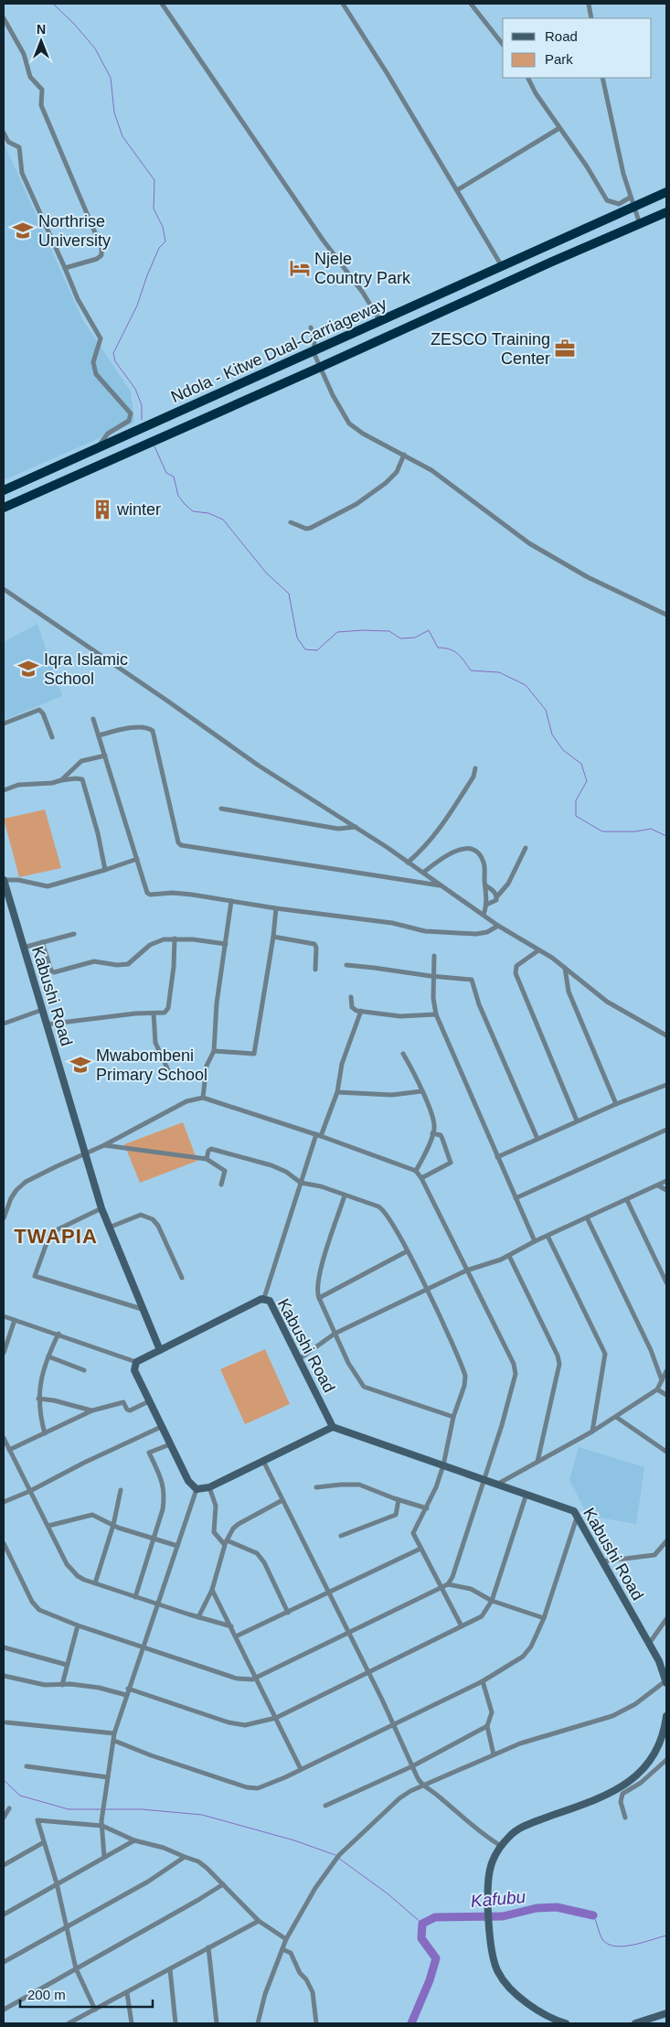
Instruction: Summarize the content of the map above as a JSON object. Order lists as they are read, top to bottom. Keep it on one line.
{"streets":{"highway":["Ndola - Kitwe Dual-Carriageway"],"main road":["Kabushi Road"]},"districts":["TWAPIA"],"water":["Kafubu"],"places":{"school or university":["Northrise University","Iqra Islamic School","Mwabombeni Primary School"],"hotel":["Njele Country Park"],"office":["ZESCO Training Center"],"building":["winter"]},"legend":["Road","Park"],"scale_bar":"200 m","north":"top"}
